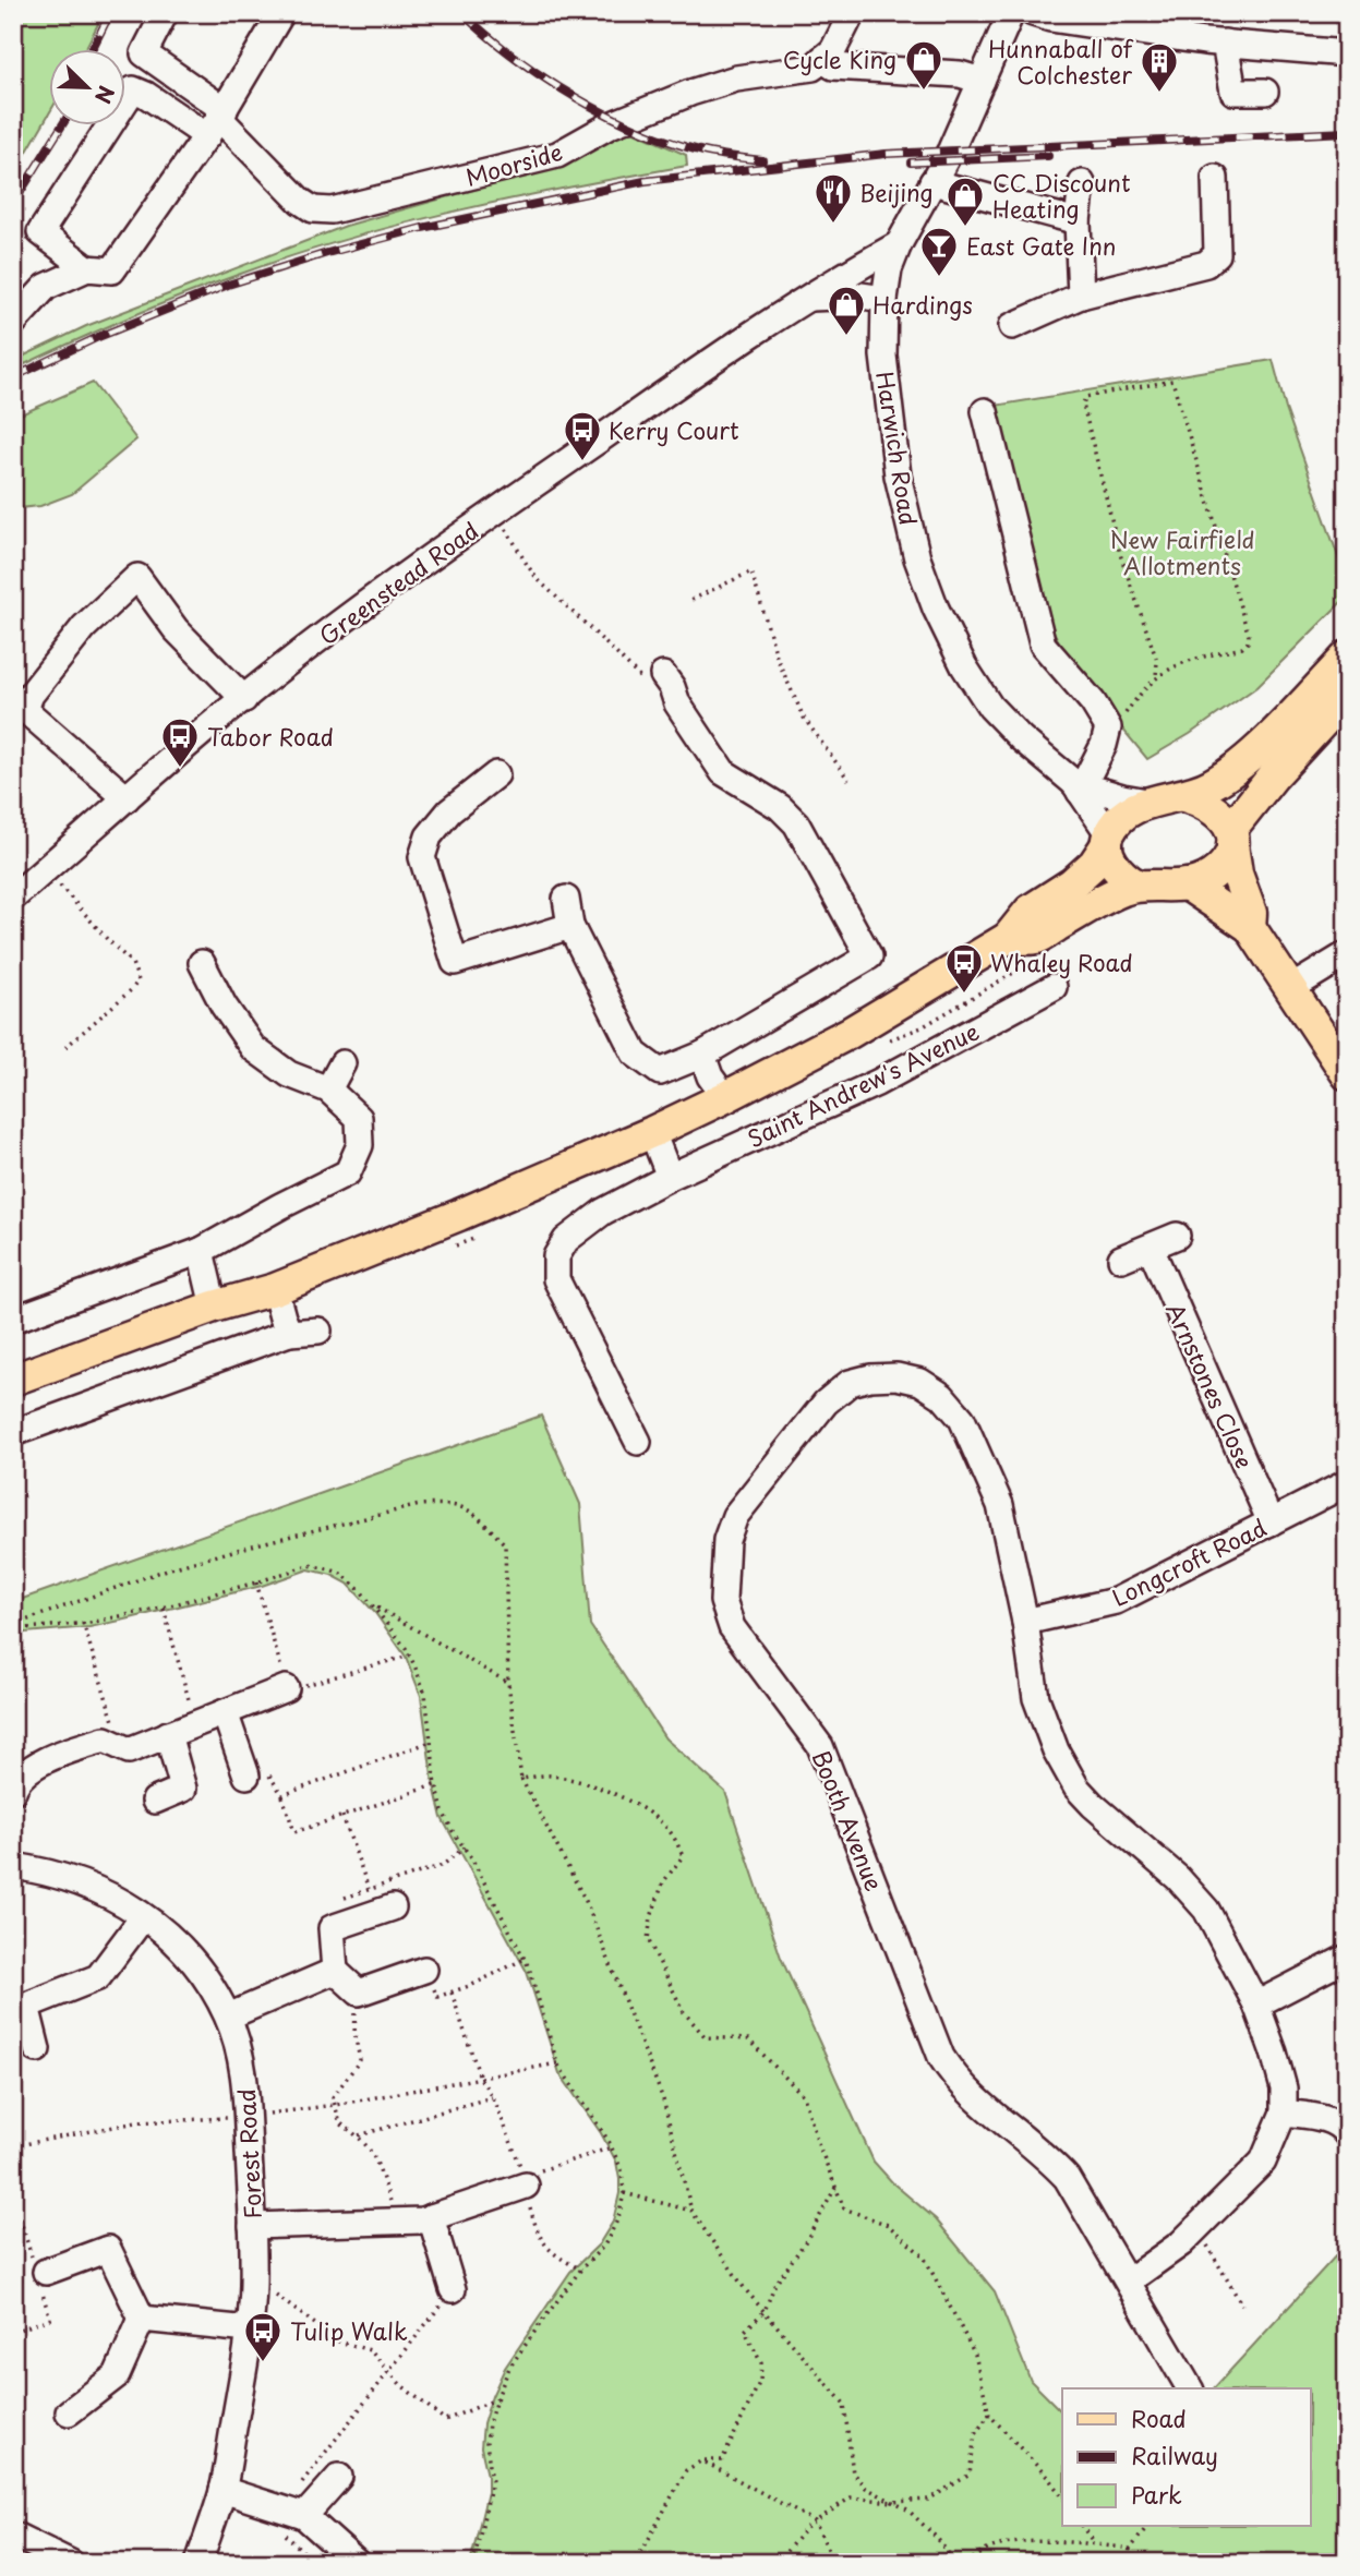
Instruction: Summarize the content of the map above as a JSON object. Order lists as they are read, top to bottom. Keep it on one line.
{"streets":{"street":["Moorside","Harwich Road","Greenstead Road","Saint Andrew's Avenue","Arnstones Close","Longcroft Road","Booth Avenue","Forest Road"]},"crossings":[["Harwich Road","Greenstead Road"],["Arnstones Close","Longcroft Road"],["Longcroft Road","Booth Avenue"]],"parks":["New Fairfield Allotments"],"places":{"shop":["Cycle King","CC Discount Heating","Hardings"],"building":["Hunnaball of Colchester"],"restaurant":["Beijing"],"bar":["East Gate Inn"],"bus stop":["Kerry Court","Tabor Road","Whaley Road","Tulip Walk"]},"legend":["Road","Railway","Park"],"north":"bottom right"}
